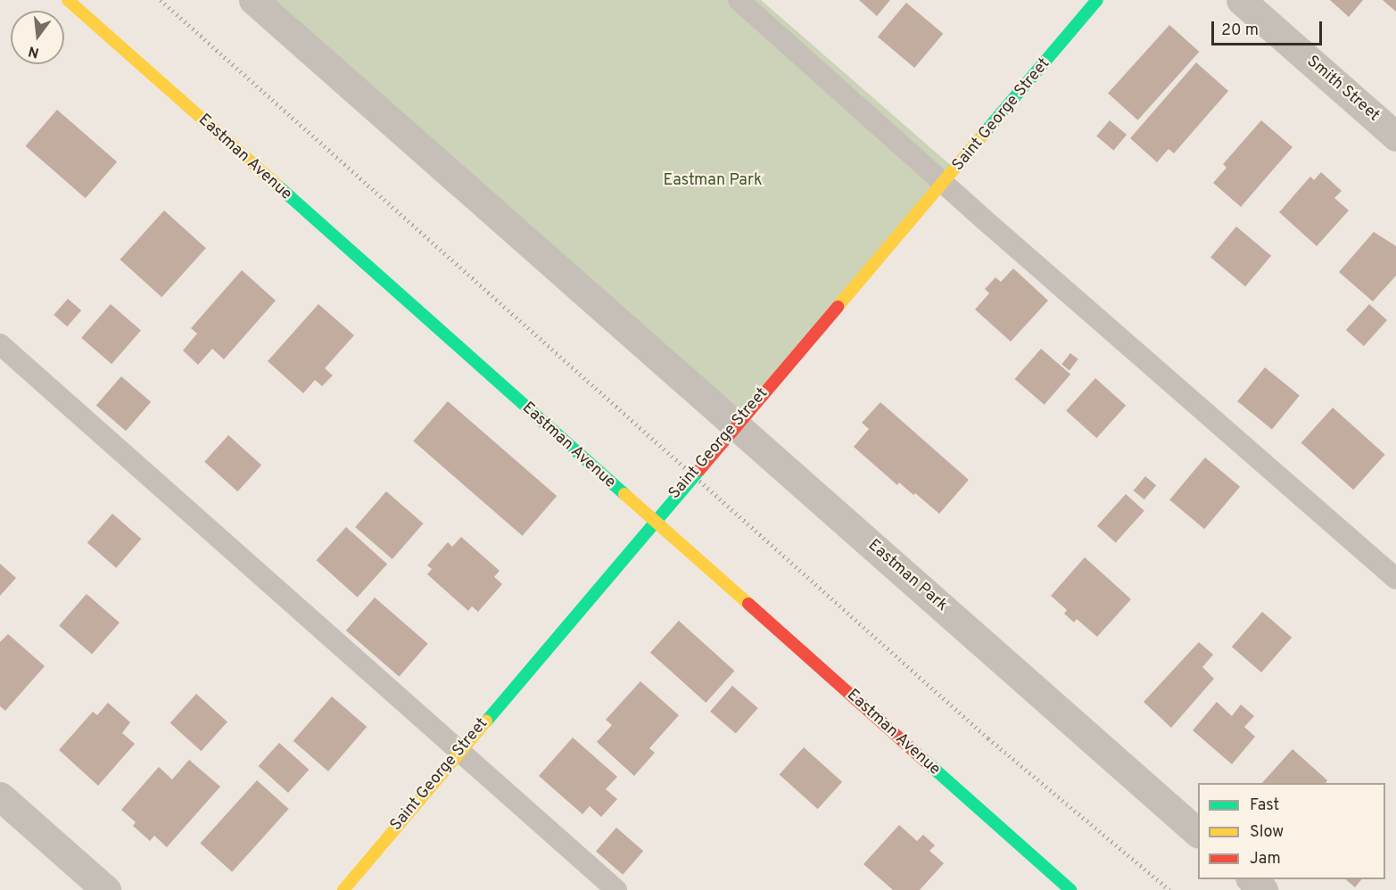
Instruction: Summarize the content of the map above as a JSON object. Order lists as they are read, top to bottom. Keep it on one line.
{"streets":{"street":["Smith Street","Saint George Street","Eastman Avenue","Eastman Park"]},"crossings":[["Saint George Street","Eastman Avenue"],["Saint George Street","Eastman Park"]],"parks":["Eastman Park"],"legend":["Fast","Slow","Jam"],"scale_bar":"20 m","north":"bottom"}
